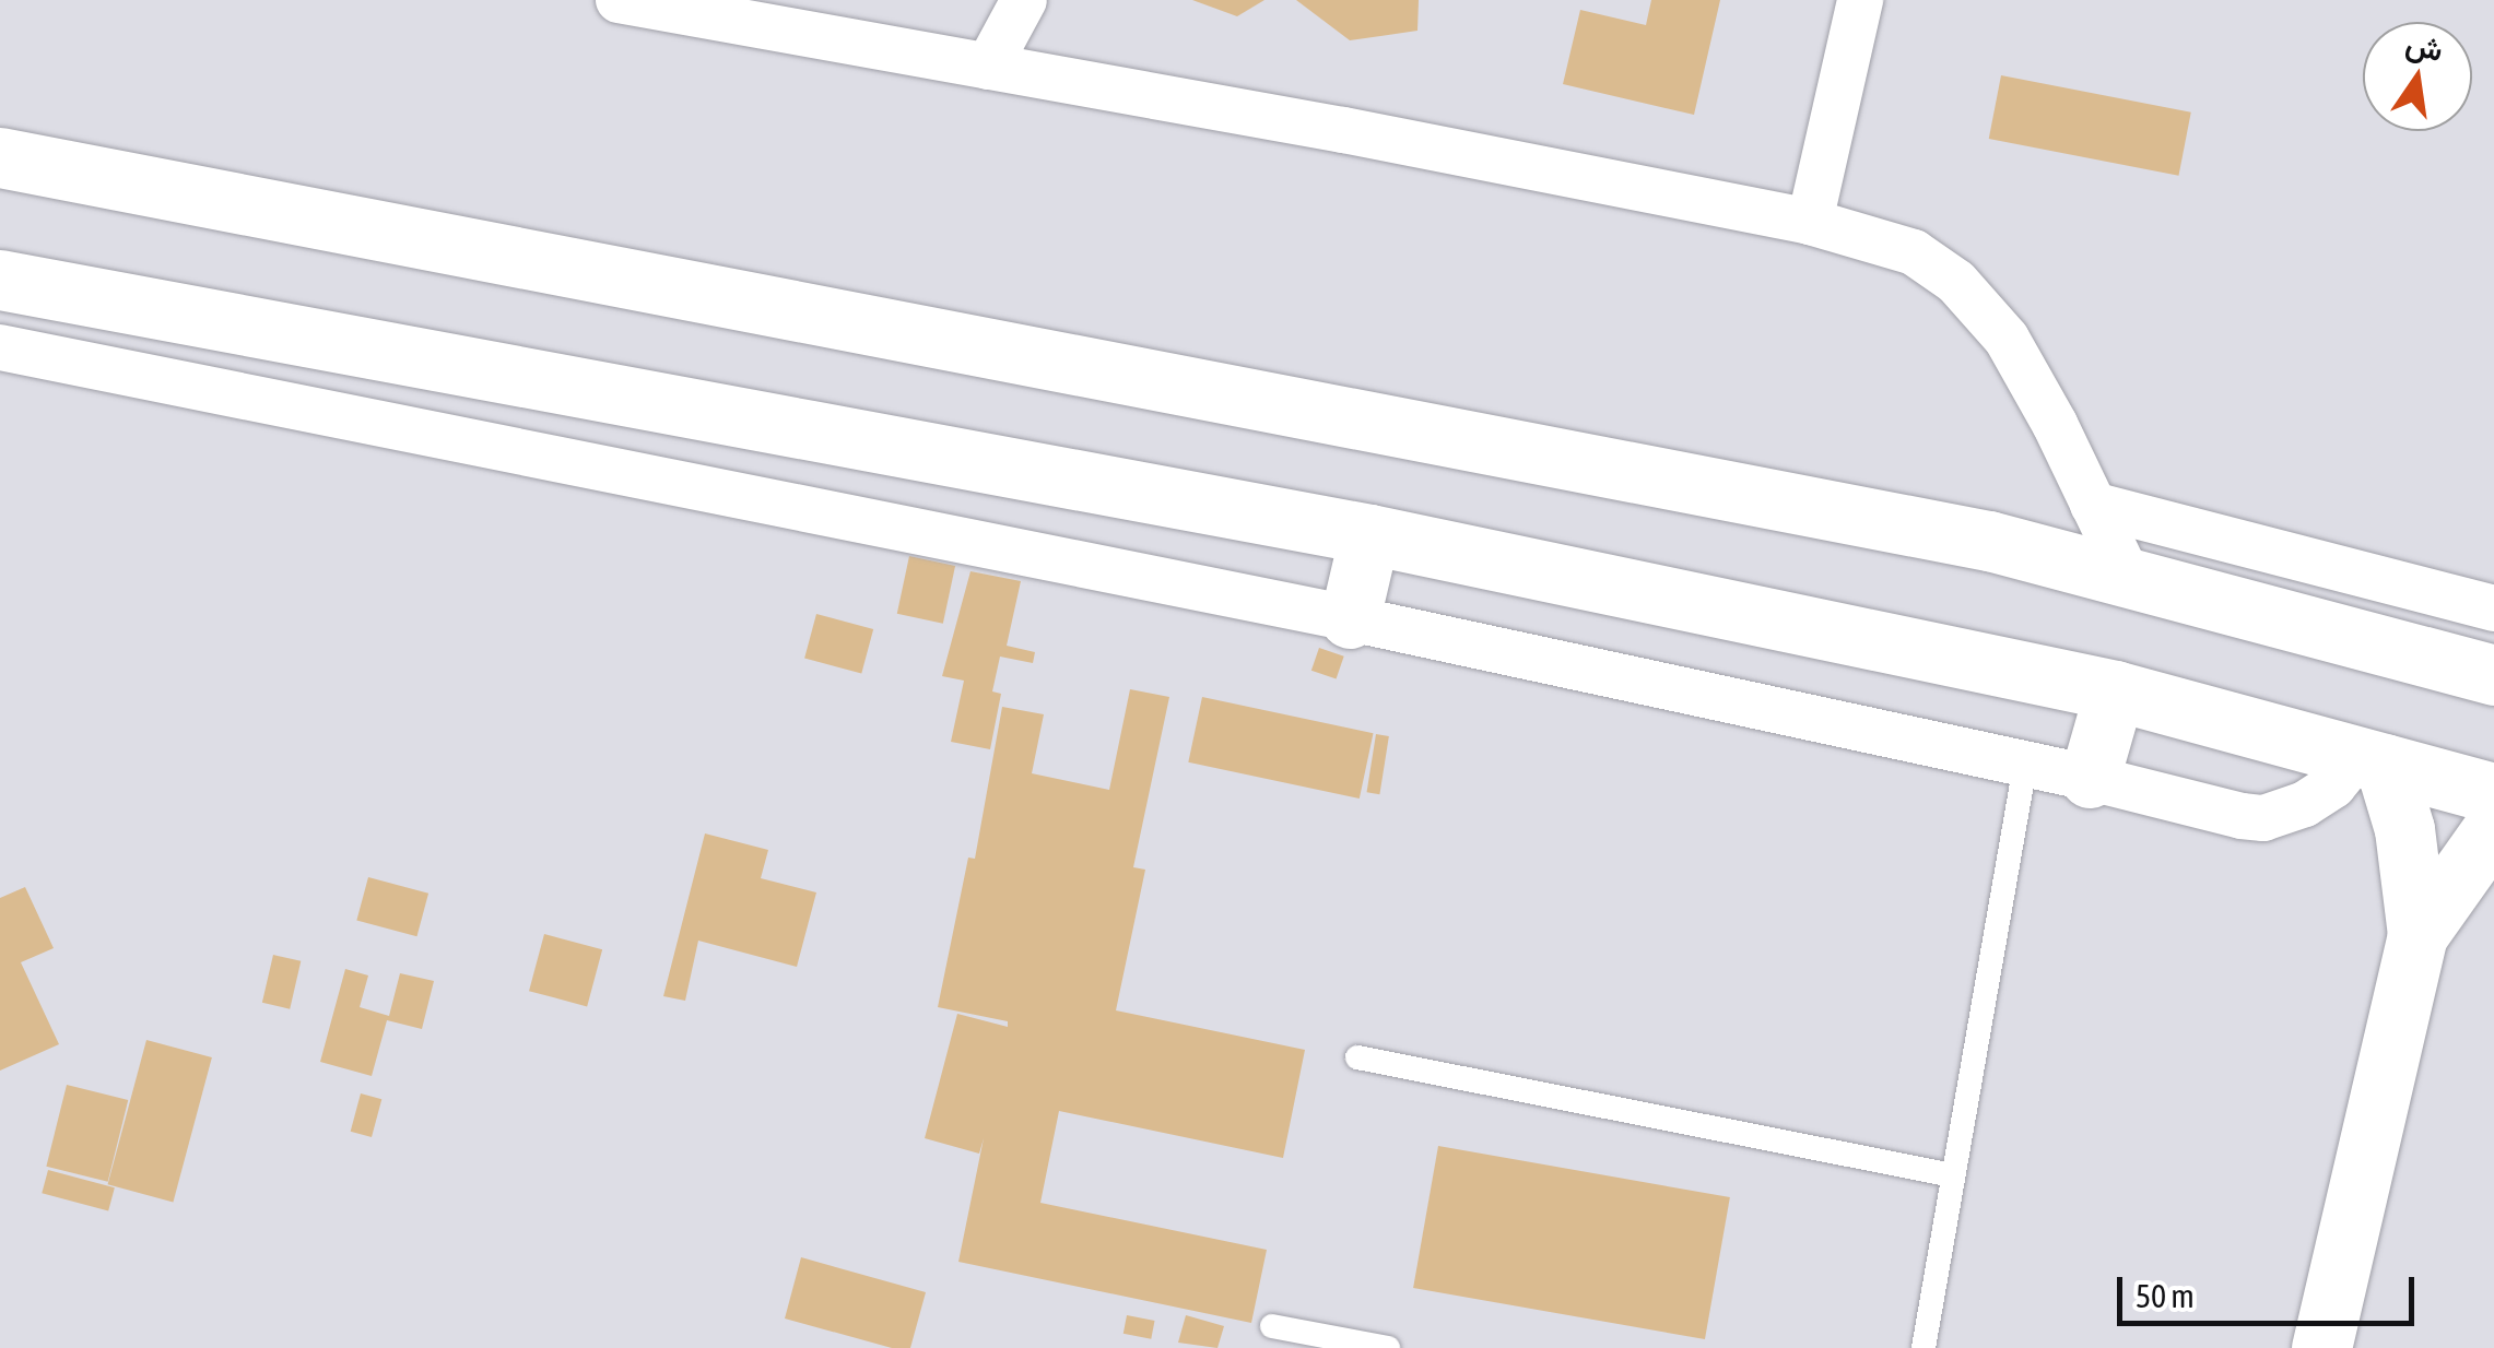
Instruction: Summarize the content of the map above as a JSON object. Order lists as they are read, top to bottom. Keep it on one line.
{"scale_bar":"50 m","north":"top"}
